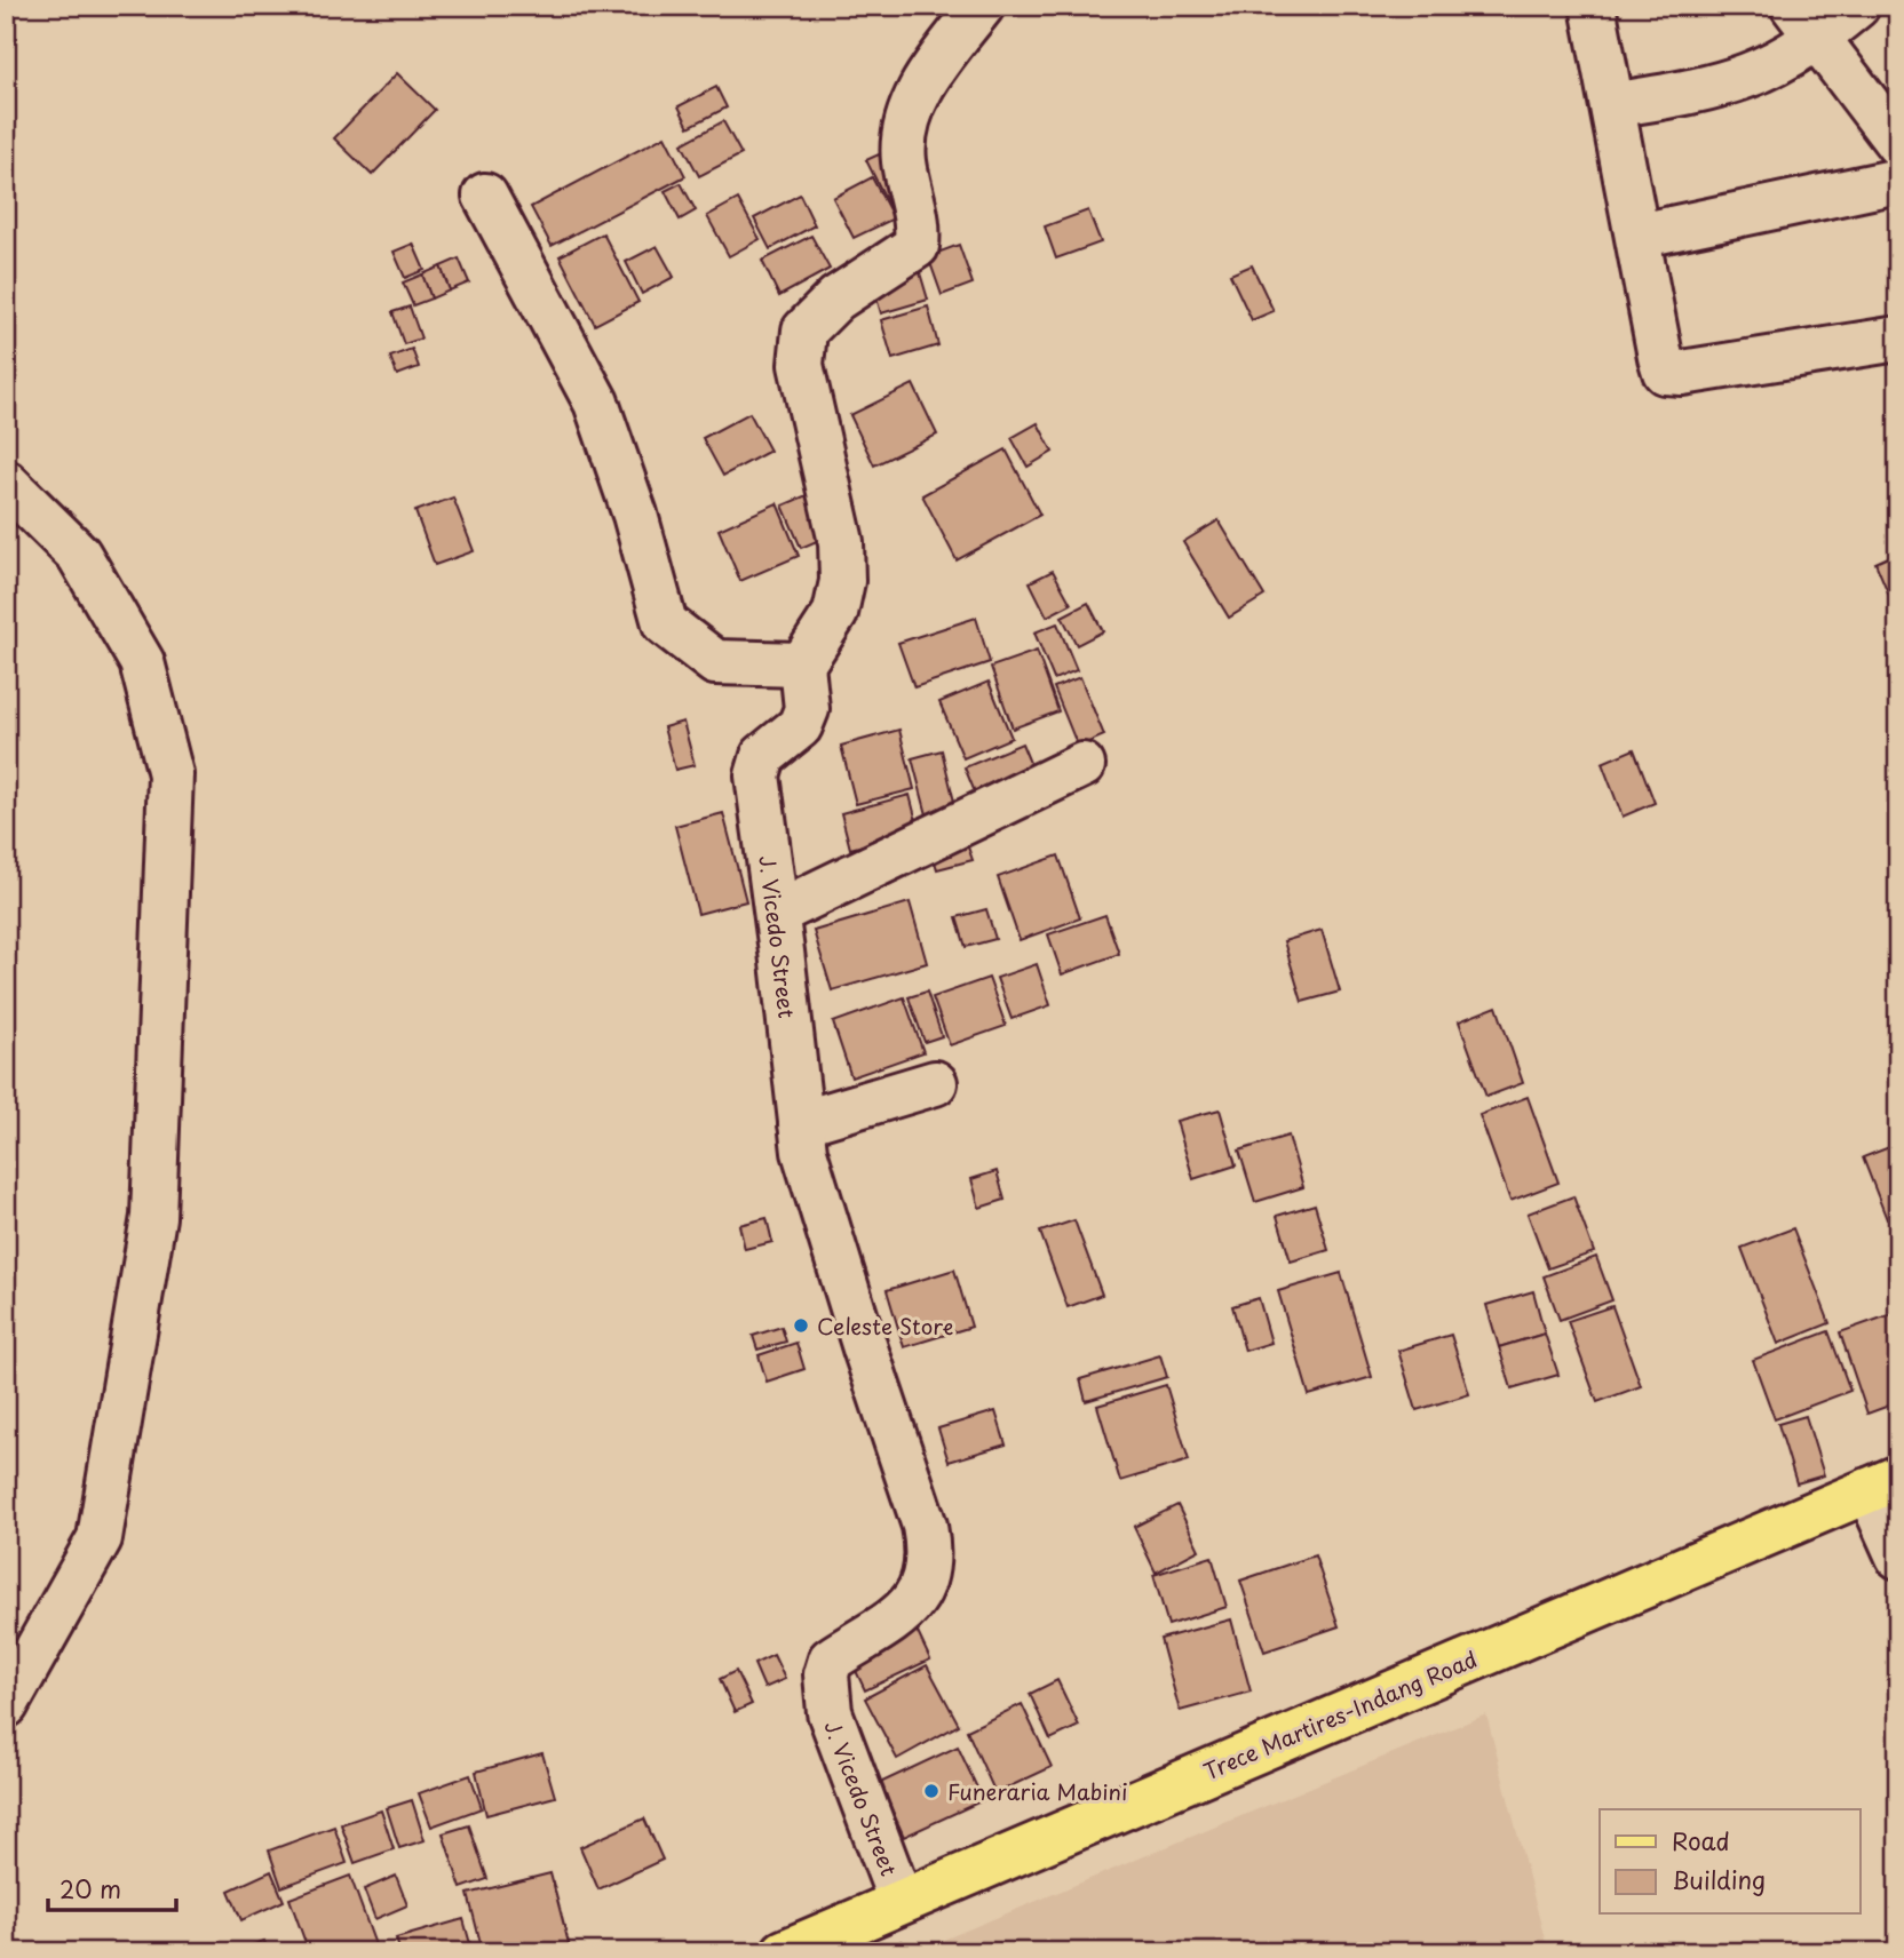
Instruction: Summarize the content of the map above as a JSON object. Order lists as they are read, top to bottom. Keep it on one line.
{"streets":{"main road":["Trece Martires-Indang Road"],"street":["J. Vicedo Street"]},"crossings":[["J. Vicedo Street","Trece Martires-Indang Road"]],"places":["Celeste Store","Funeraria Mabini"],"legend":["Road","Building"],"scale_bar":"20 m"}
